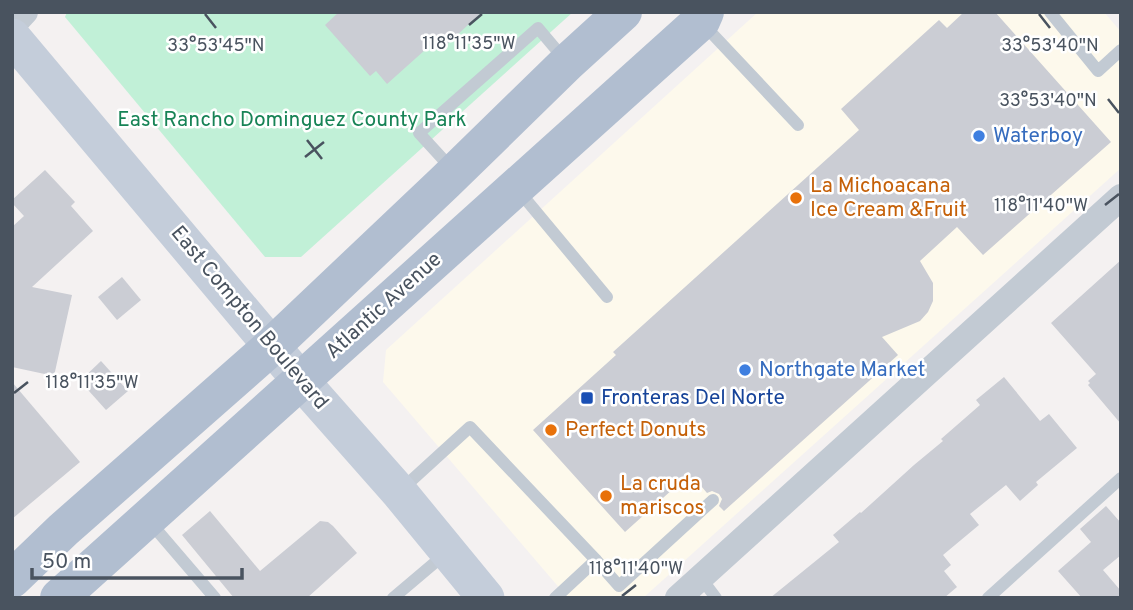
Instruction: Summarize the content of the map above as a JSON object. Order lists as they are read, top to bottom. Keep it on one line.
{"streets":{"main road":["Atlantic Avenue","East Compton Boulevard"]},"crossings":[["Atlantic Avenue","East Compton Boulevard"]],"parks":["East Rancho Dominguez County Park"],"places":{"other":["Waterboy","La Michoacana Ice Cream &Fruit","Northgate Market","Perfect Donuts","La cruda mariscos"],"transit":["Fronteras Del Norte"]},"scale_bar":"50 m","coordinates":["118°11'35\"W","33°53'45\"N","33°53'40\"N","118°11'40\"W"]}
